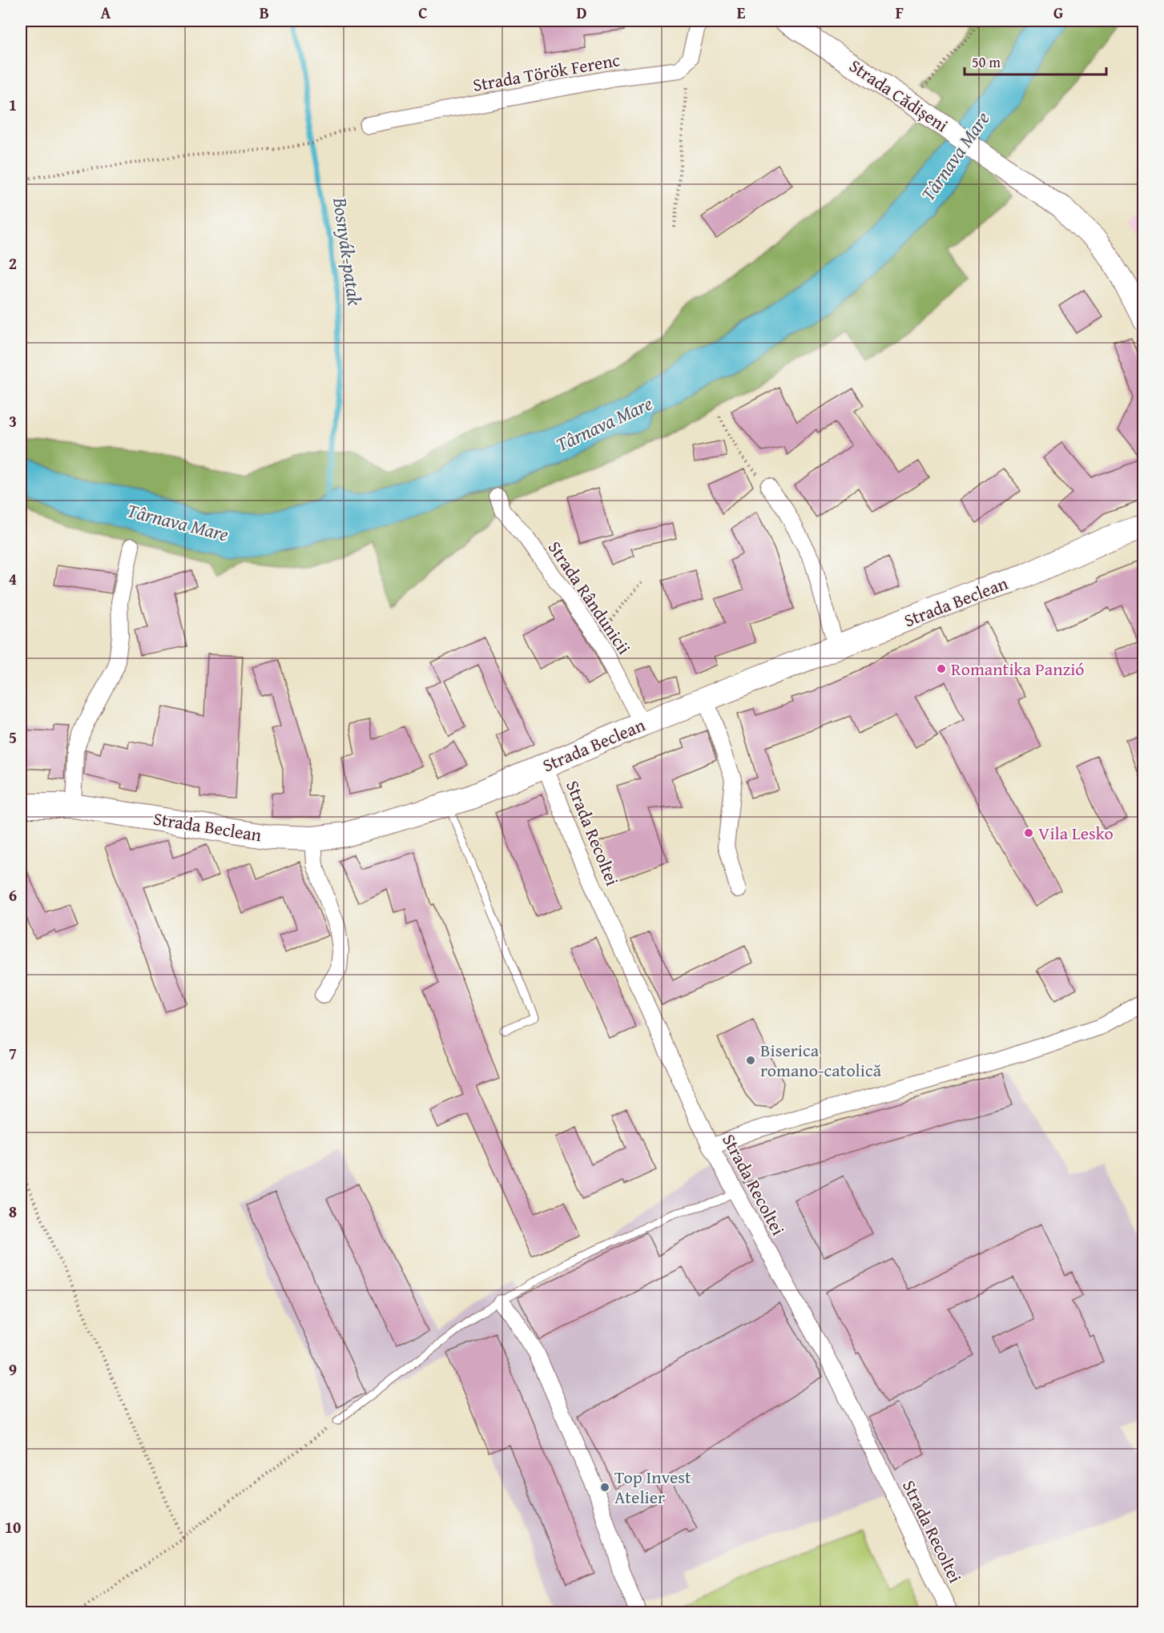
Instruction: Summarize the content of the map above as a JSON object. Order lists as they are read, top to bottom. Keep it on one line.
{"streets":{"main road":["Strada Cădișeni","Strada Beclean"],"street":["Strada Török Ferenc","Strada Rândunicii","Strada Recoltei"]},"crossings":[["Strada Rândunicii","Strada Beclean"],["Strada Beclean","Strada Recoltei"]],"water":["Târnava Mare","Bosnyák-patak"],"places":["Romantika Panzió","Vila Lesko","Biserica romano-catolică","Top Invest Atelier"],"scale_bar":"50 m","grid":{"columns":["A","B","C","D","E","F","G"],"rows":["1","2","3","4","5","6","7","8","9","10"]}}
